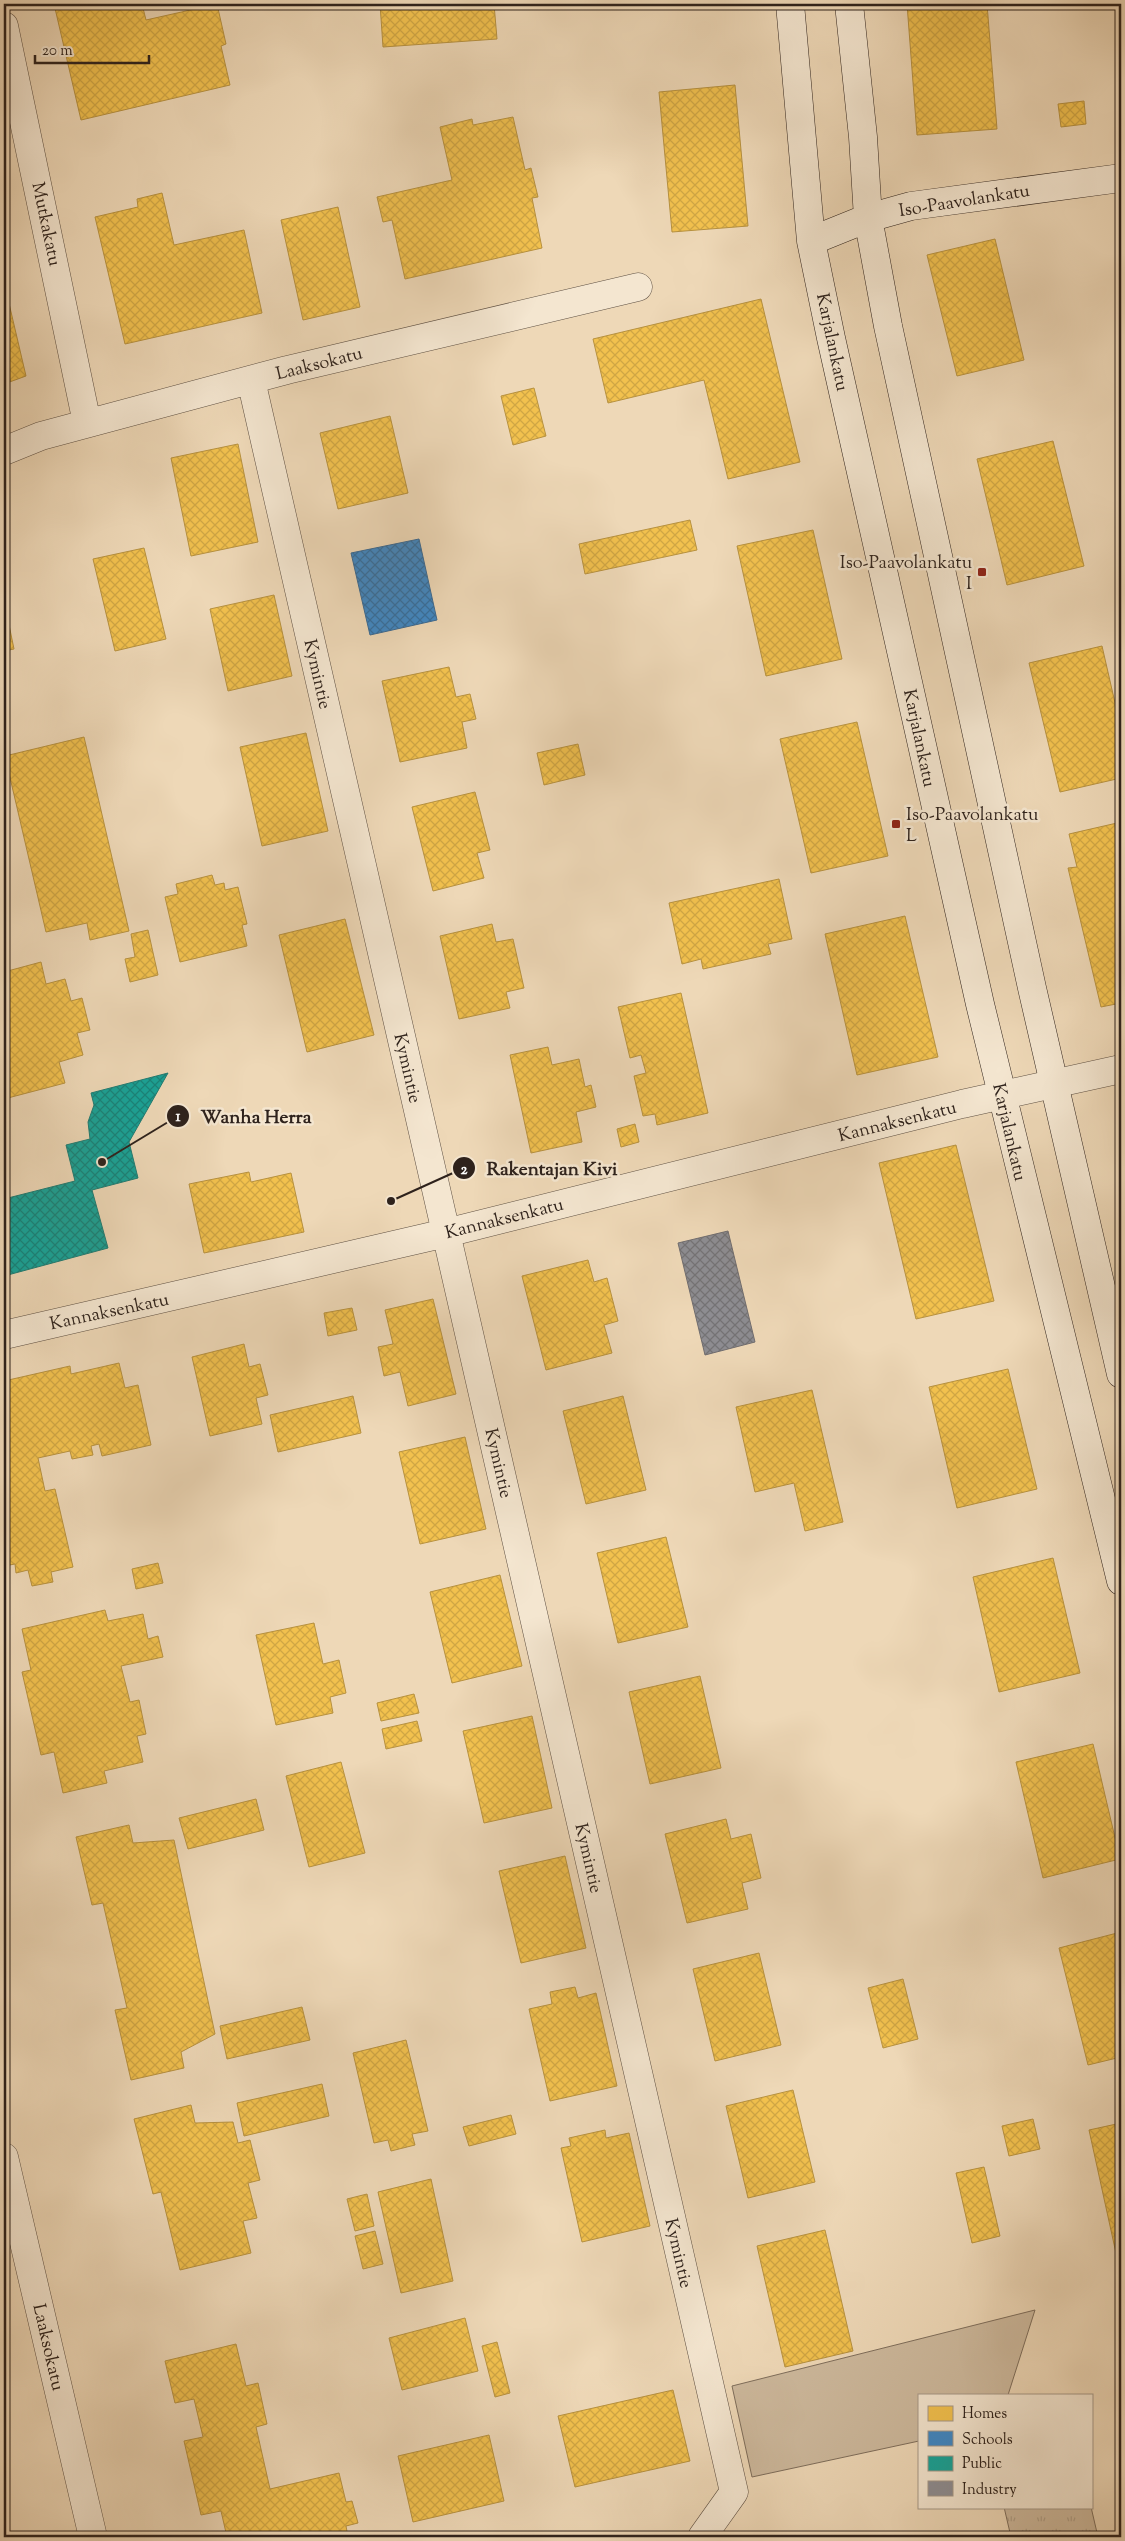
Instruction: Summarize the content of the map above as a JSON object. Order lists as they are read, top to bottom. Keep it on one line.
{"streets":{"street":["Iso-Paavolankatu","Mutkakatu","Karjalankatu","Laaksokatu","Kymintie","Kannaksenkatu"]},"crossings":[["Iso-Paavolankatu","Karjalankatu"],["Mutkakatu","Laaksokatu"],["Karjalankatu","Kannaksenkatu"],["Laaksokatu","Kymintie"],["Kymintie","Kannaksenkatu"]],"places":{"transit":["Iso-Paavolankatu I","Iso-Paavolankatu L"],"other":["Wanha Herra","Rakentajan Kivi"]},"legend":["Homes","Schools","Public","Industry"],"scale_bar":"20 m"}
